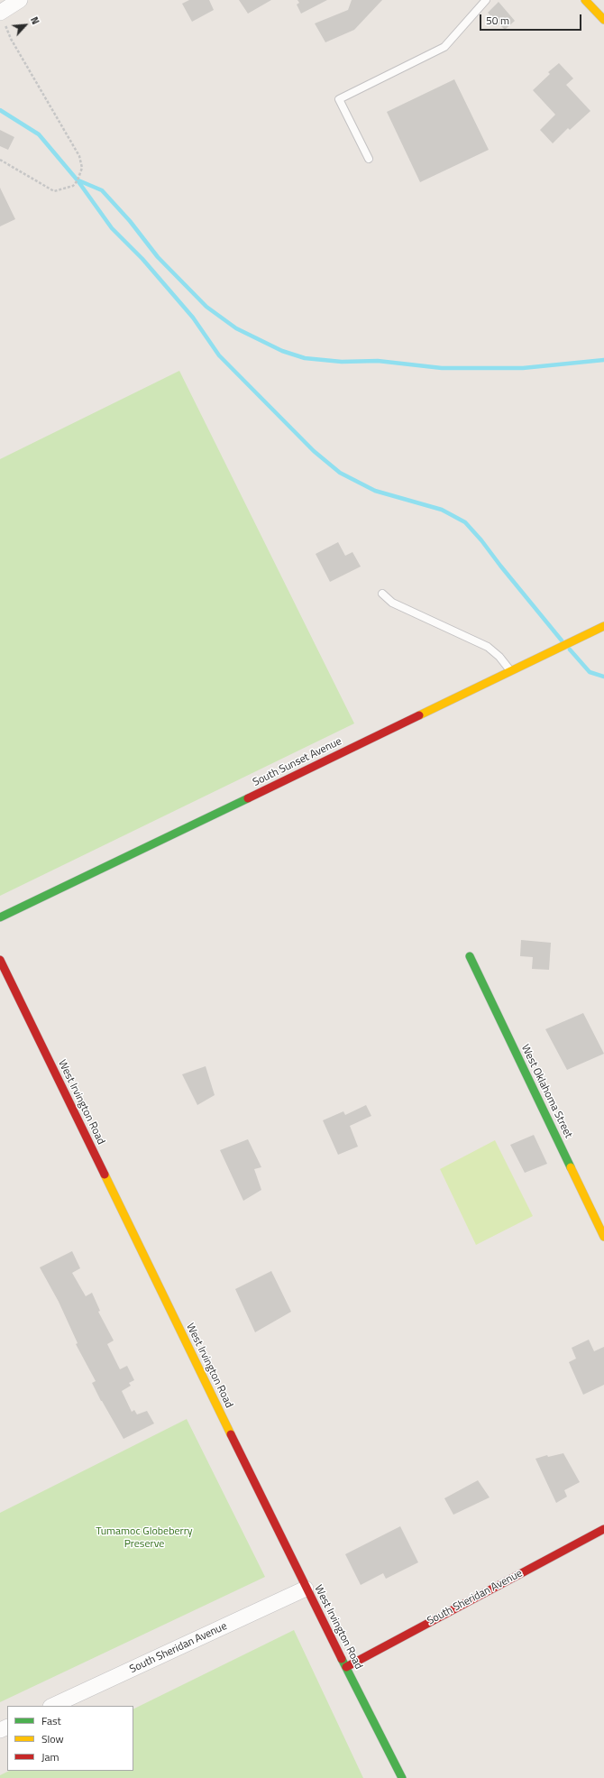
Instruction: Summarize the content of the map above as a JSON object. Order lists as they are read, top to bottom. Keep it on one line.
{"streets":{"street":["South Sunset Avenue","West Oklahoma Street","West Irvington Road","South Sheridan Avenue"]},"crossings":[["West Irvington Road","South Sheridan Avenue"]],"parks":["Tumamoc Globeberry Preserve"],"legend":["Fast","Slow","Jam"],"scale_bar":"50 m","north":"top right"}
